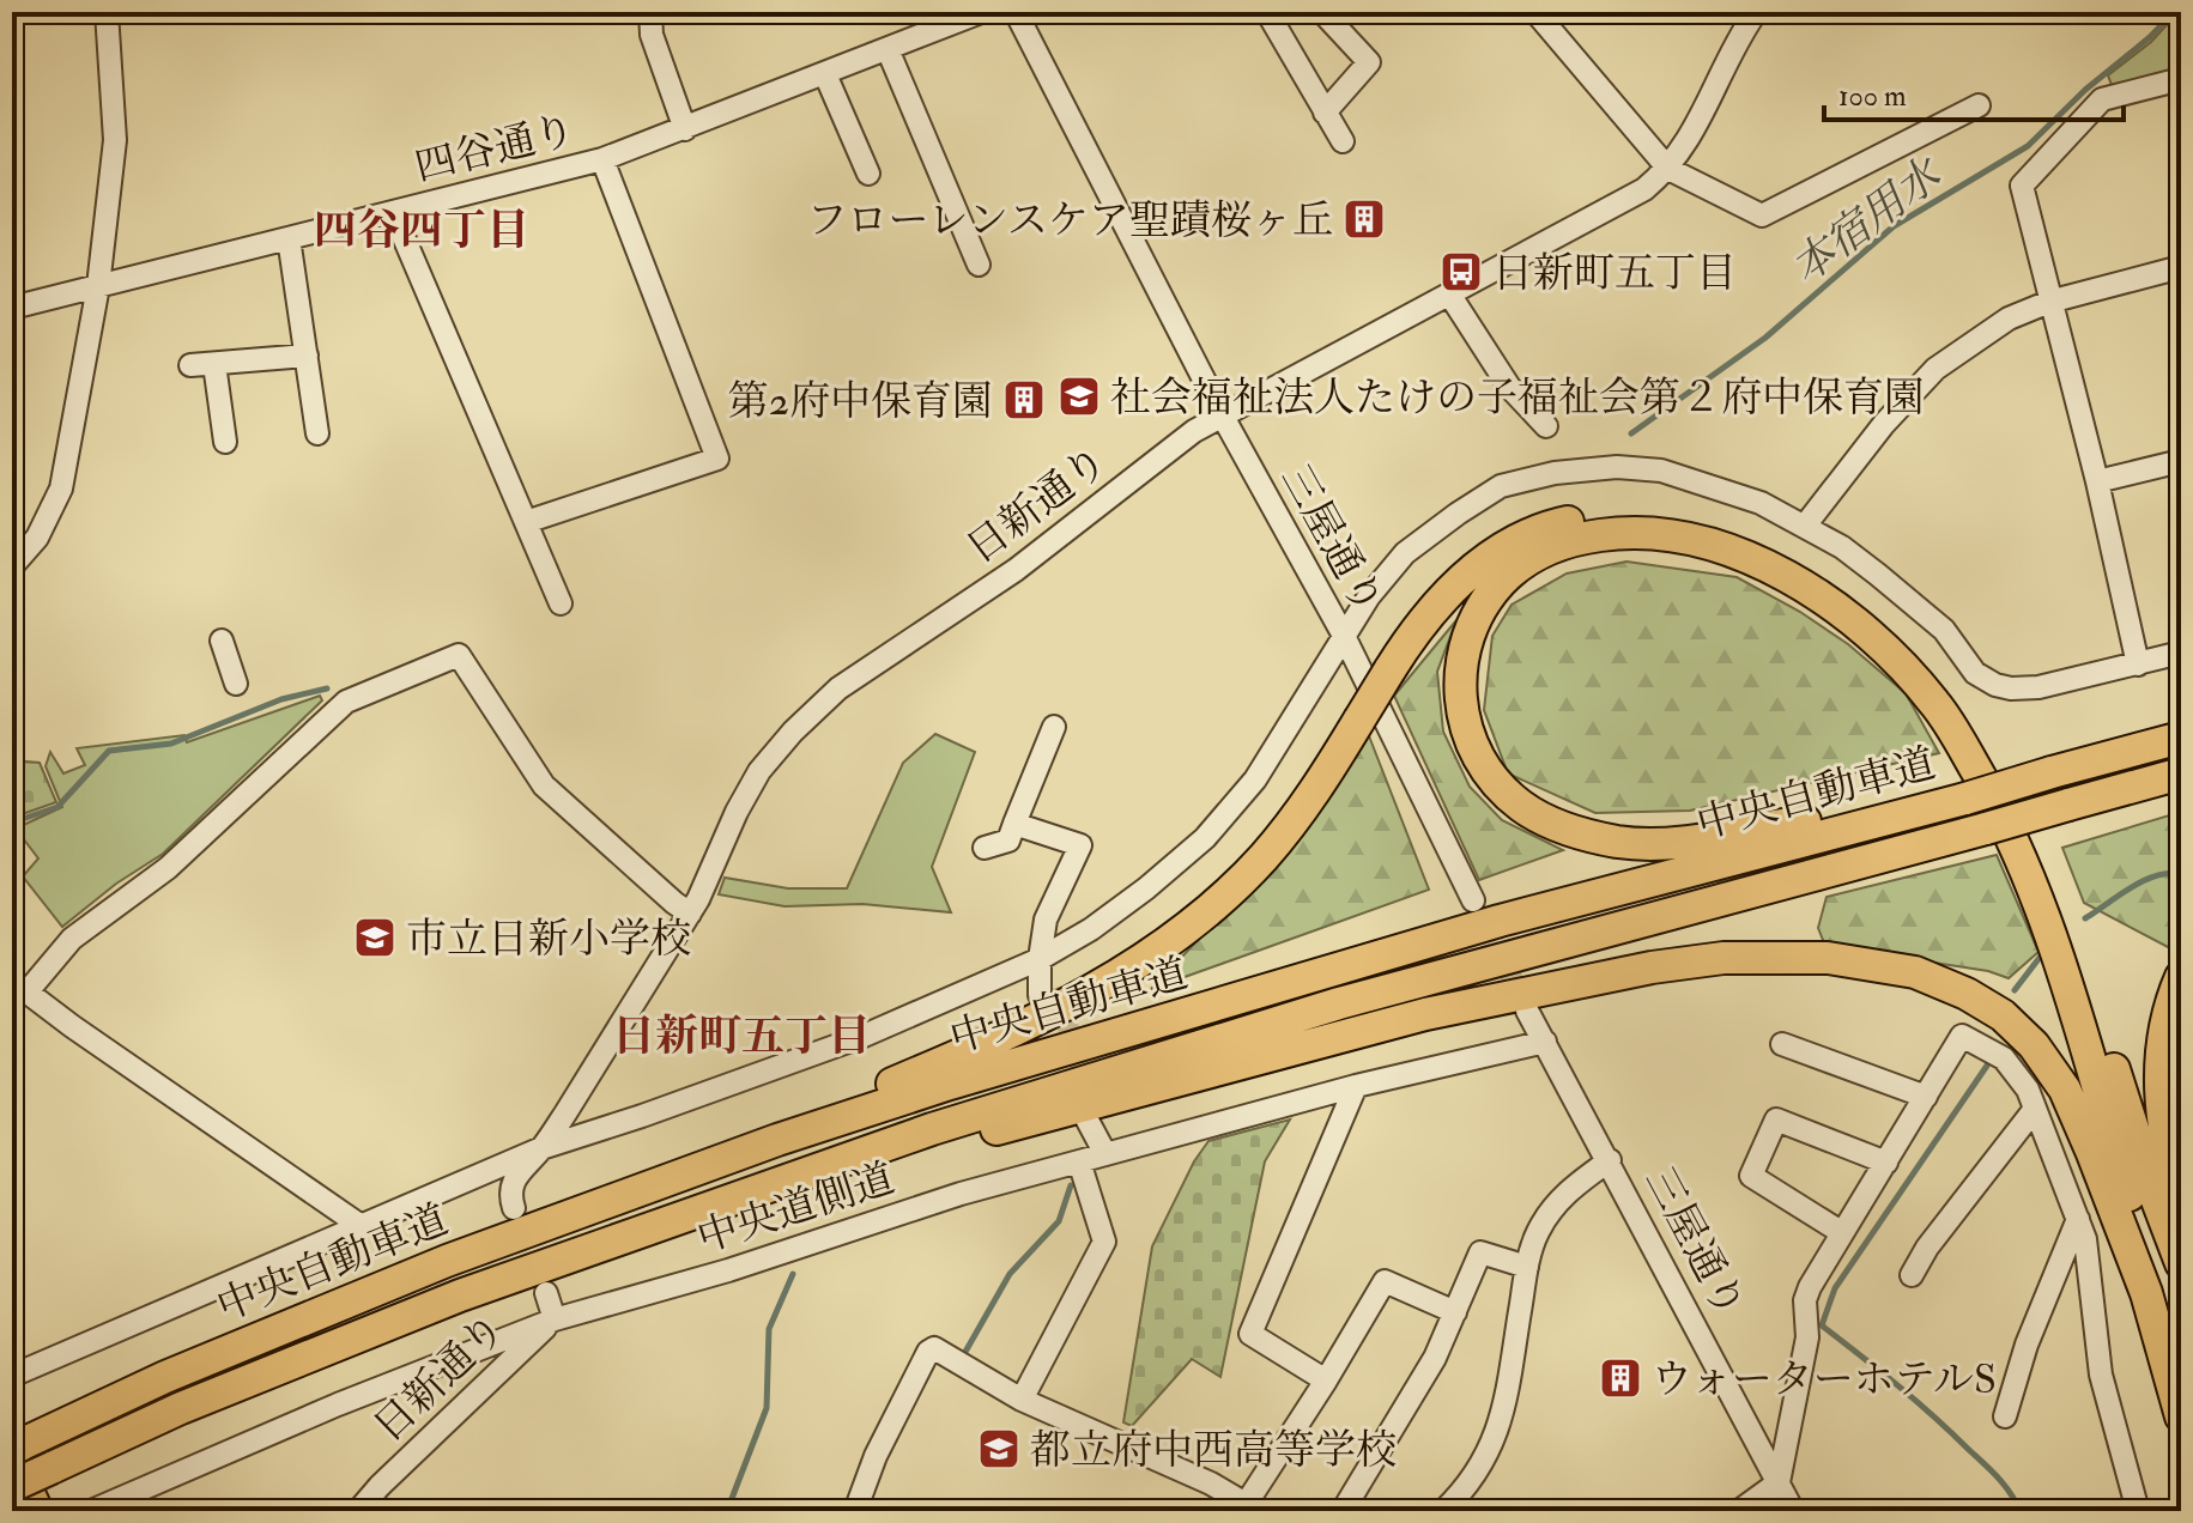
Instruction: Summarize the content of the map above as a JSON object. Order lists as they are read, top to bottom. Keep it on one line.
{"streets":{"highway":["中央自動車道"],"street":["四谷通り","日新通り","三屋通り","中央道側道"]},"crossings":[["日新通り","三屋通り"],["日新通り","中央道側道"],["三屋通り","中央道側道"]],"districts":["四谷四丁目","日新町五丁目"],"water":["本宿用水"],"places":{"building":["フローレンスケア聖蹟桜ヶ丘","第2府中保育園","ウォーターホテルS"],"bus stop":["日新町五丁目"],"school or university":["社会福祉法人たけの子福祉会第２府中保育園","市立日新小学校","都立府中西高等学校"]},"scale_bar":"100 m"}
